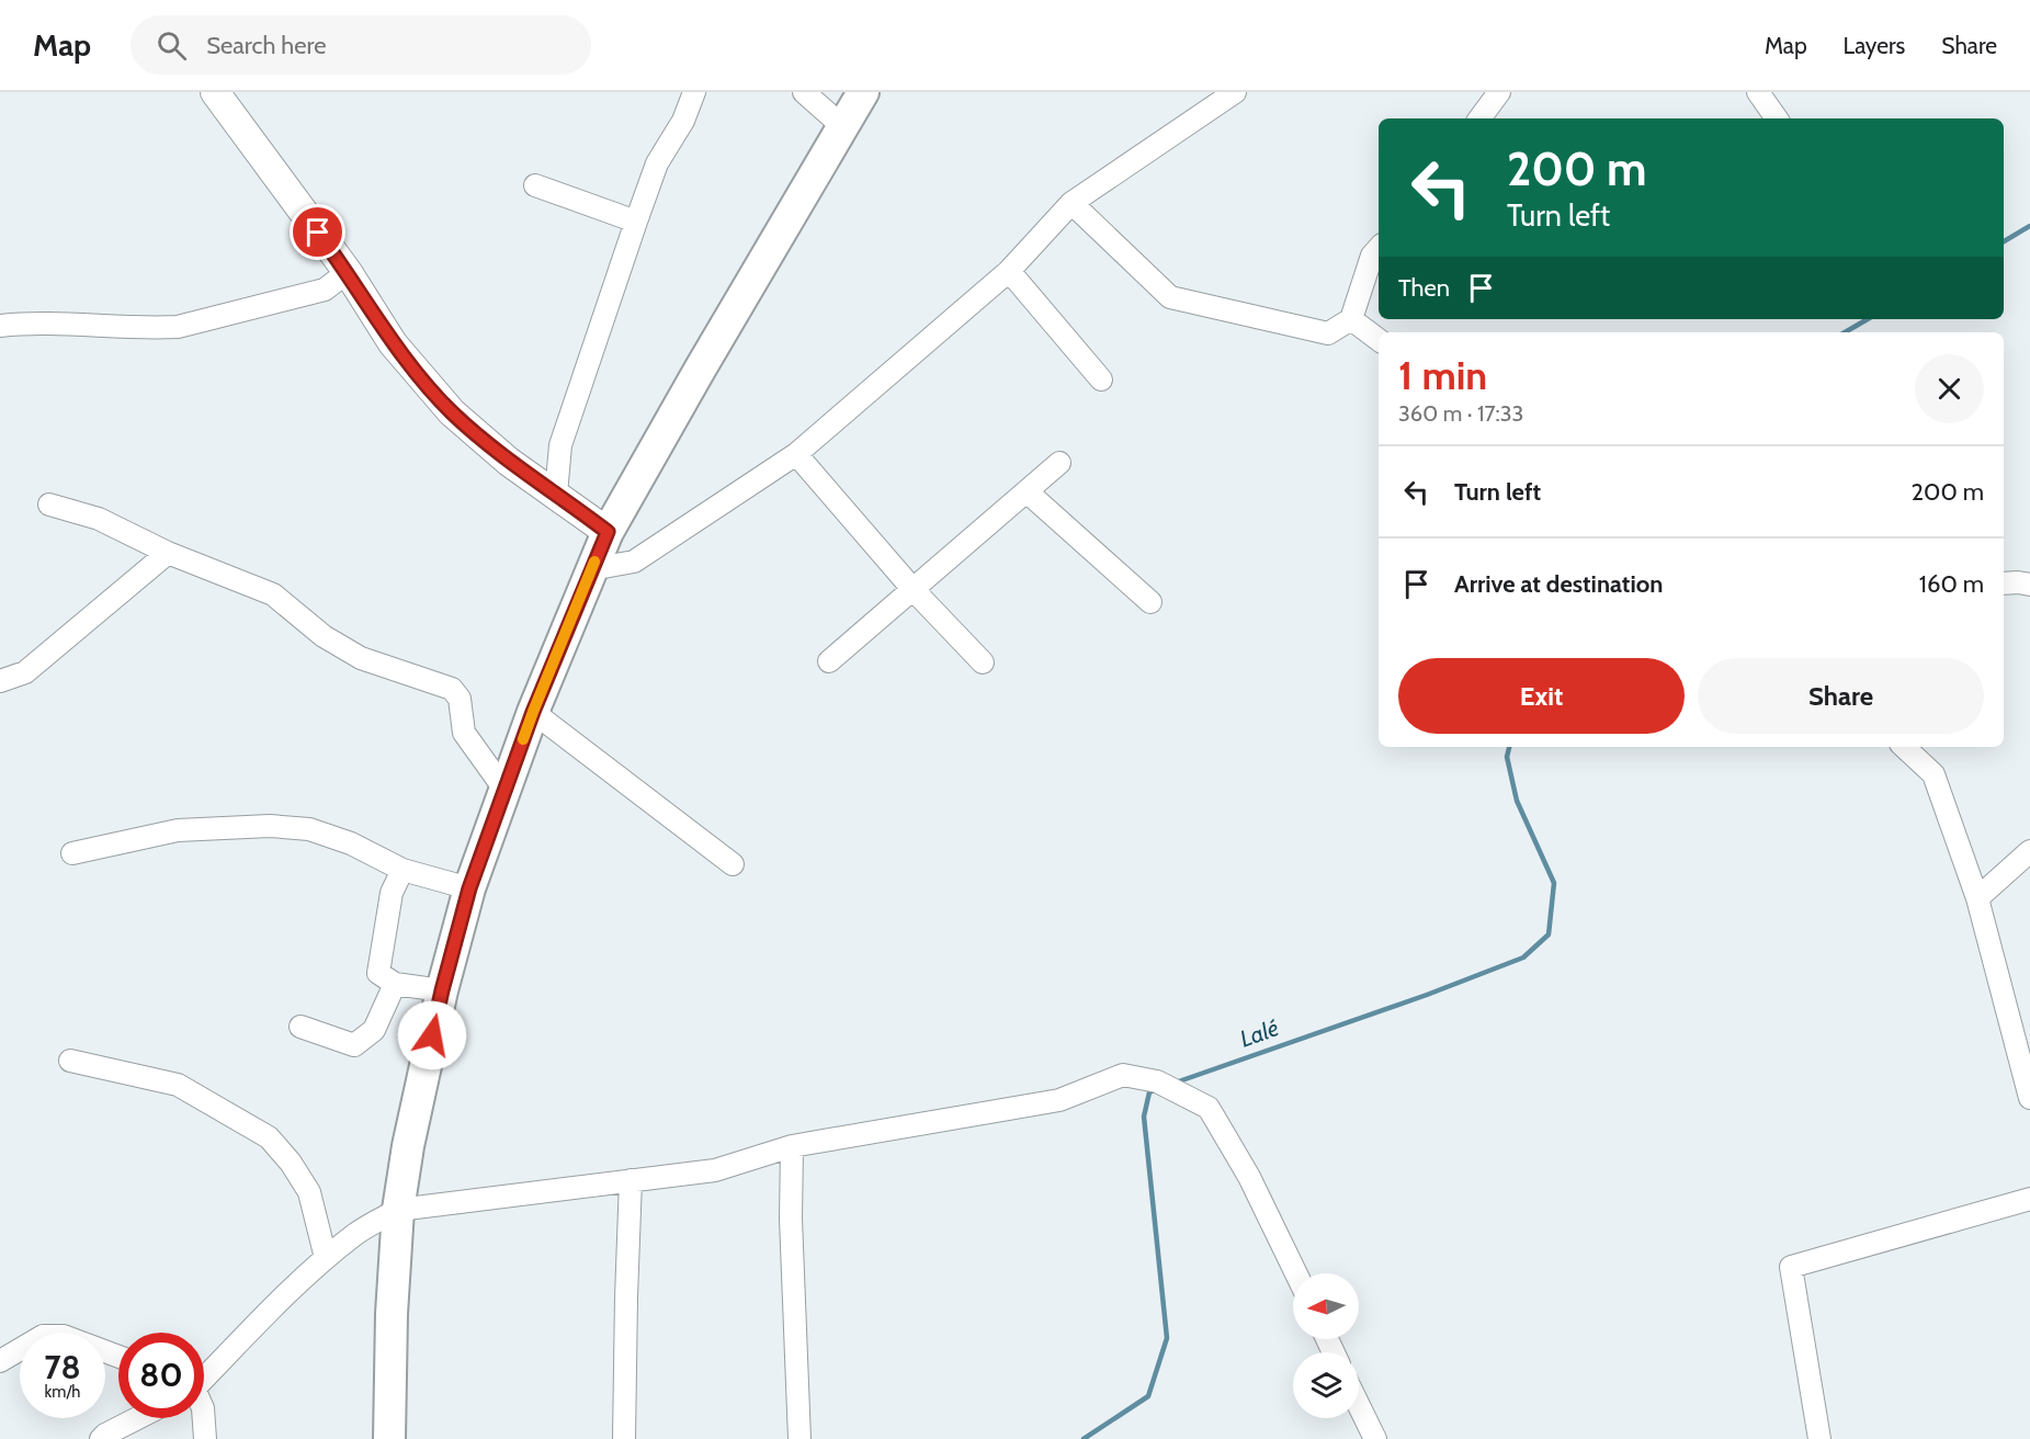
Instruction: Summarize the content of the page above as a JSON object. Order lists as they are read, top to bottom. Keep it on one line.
{"water":["Lalé"],"north":"left","page":{"header":"Map","search":"Search here","nav":["Map","Layers","Share"],"turn":["200 m","Turn left"],"then":"Then","heading":["1 min","360 m · 17:33"],"list":[{"name":"Turn left","value":"200 m"},{"name":"Arrive at destination","value":"160 m"}],"buttons":["Exit","Share"],"speed":"78 km/h","limit":"80"}}
